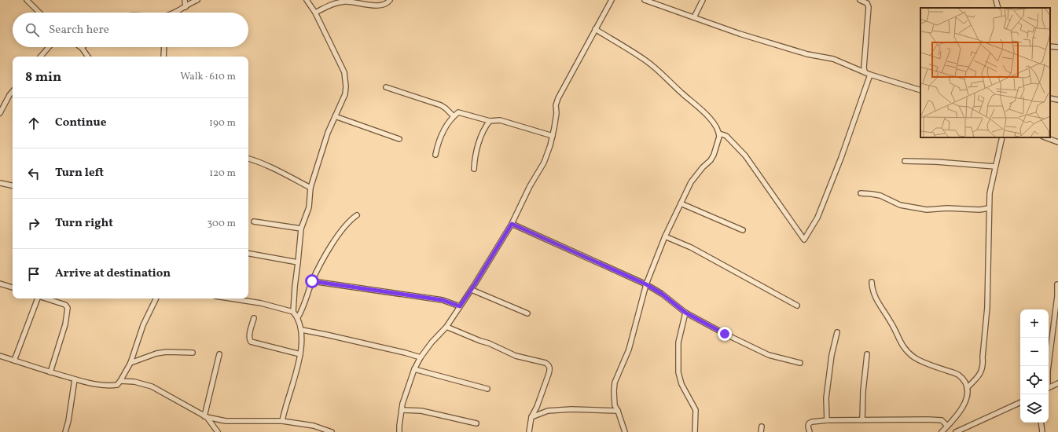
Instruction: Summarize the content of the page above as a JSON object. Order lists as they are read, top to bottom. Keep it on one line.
{"page":{"search":"Search here","heading":["8 min","Walk · 610 m"],"list":[["Continue","190 m"],["Turn left","120 m"],["Turn right","300 m"],"Arrive at destination"],"map_buttons":["+","−"]}}
